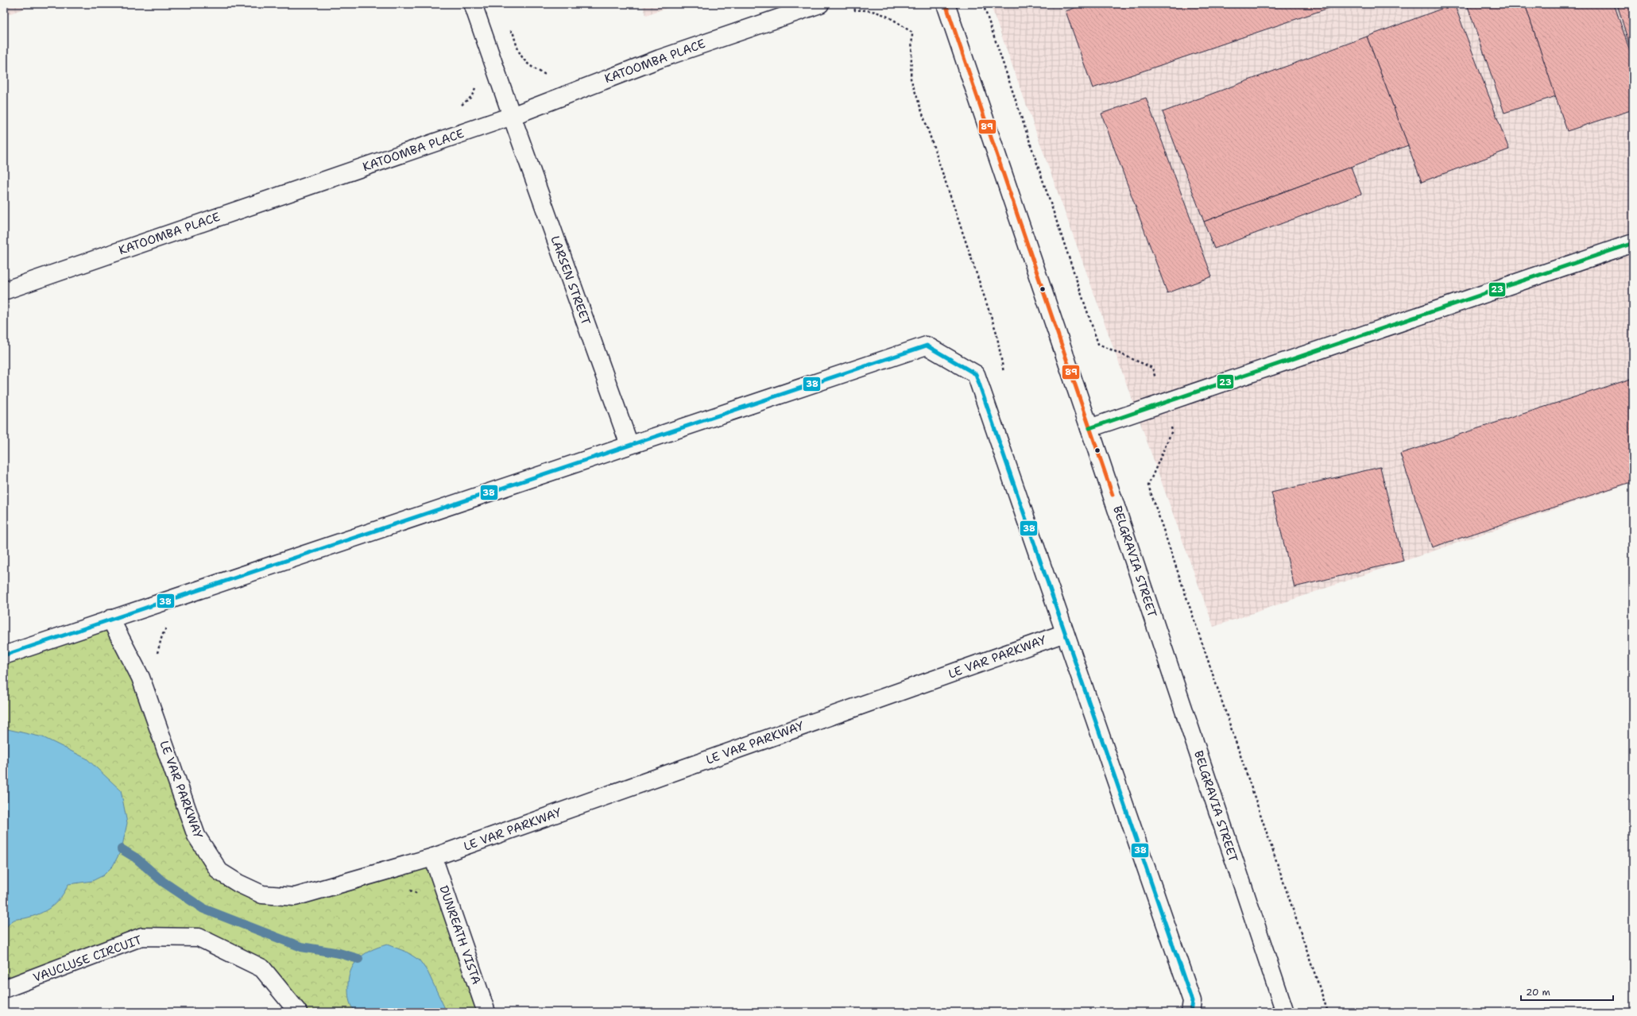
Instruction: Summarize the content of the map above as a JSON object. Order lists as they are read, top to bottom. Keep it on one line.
{"streets":{"street":["KATOOMBA PLACE","LARSEN STREET","BELGRAVIA STREET","LE VAR PARKWAY","DUNREATH VISTA","VAUCLUSE CIRCUIT"]},"crossings":[["KATOOMBA PLACE","LARSEN STREET"],["LE VAR PARKWAY","DUNREATH VISTA"]],"lines":["transit line 89","transit line 23","transit line 38"],"scale_bar":"20 m"}
